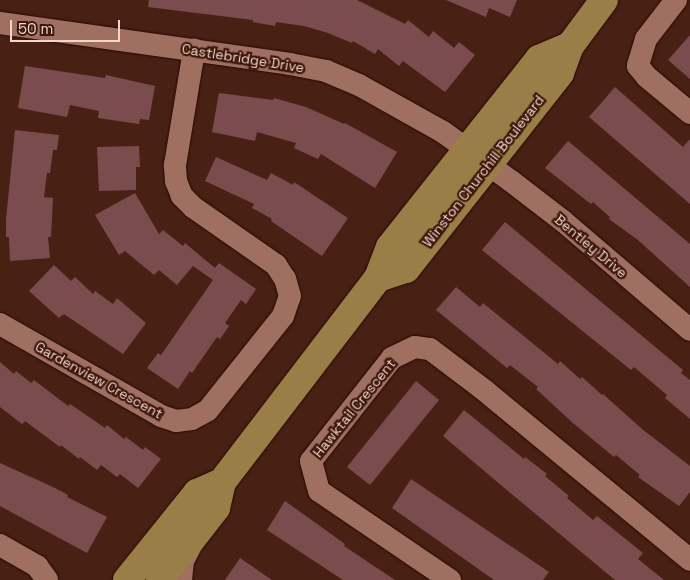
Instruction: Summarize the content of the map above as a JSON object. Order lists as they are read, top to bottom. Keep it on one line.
{"streets":{"main road":["Winston Churchill Boulevard"],"street":["Castlebridge Drive","Bentley Drive","Gardenview Crescent","Hawktail Crescent"]},"crossings":[["Castlebridge Drive","Winston Churchill Boulevard"],["Castlebridge Drive","Bentley Drive"],["Castlebridge Drive","Gardenview Crescent"],["Winston Churchill Boulevard","Bentley Drive"]],"scale_bar":"50 m"}
